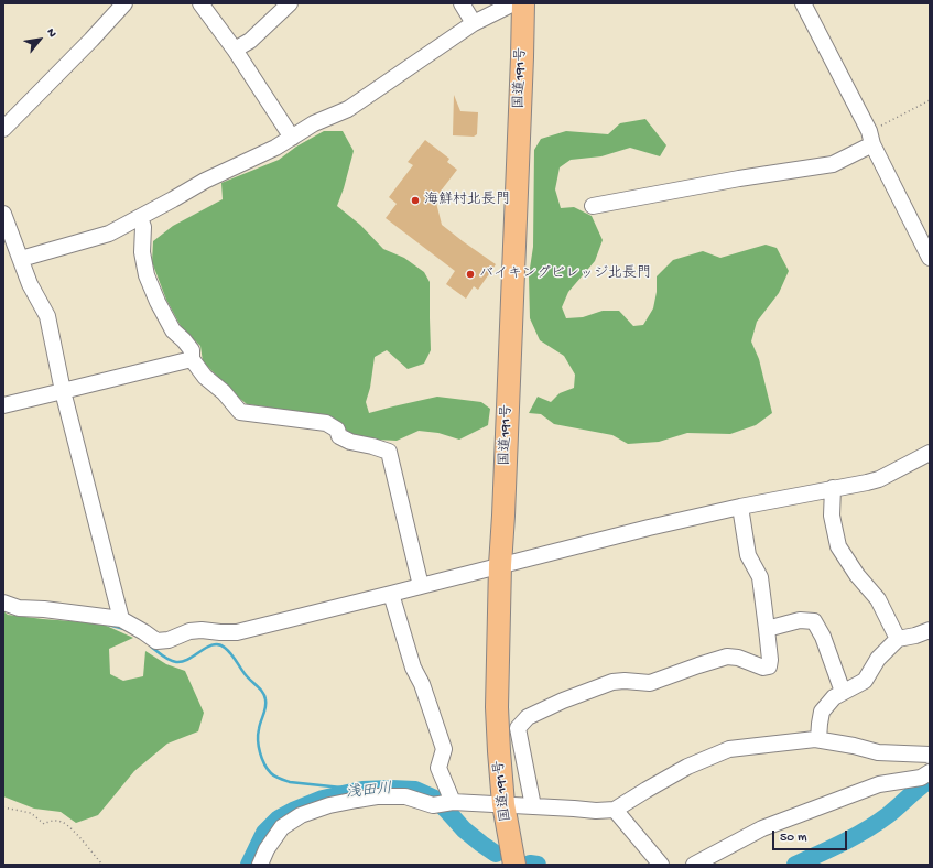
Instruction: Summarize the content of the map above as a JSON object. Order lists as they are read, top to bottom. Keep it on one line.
{"streets":{"highway":["国道191号"]},"water":["浅田川"],"places":["海鮮村北長門","バイキングビレッジ北長門"],"scale_bar":"50 m","north":"top right"}
